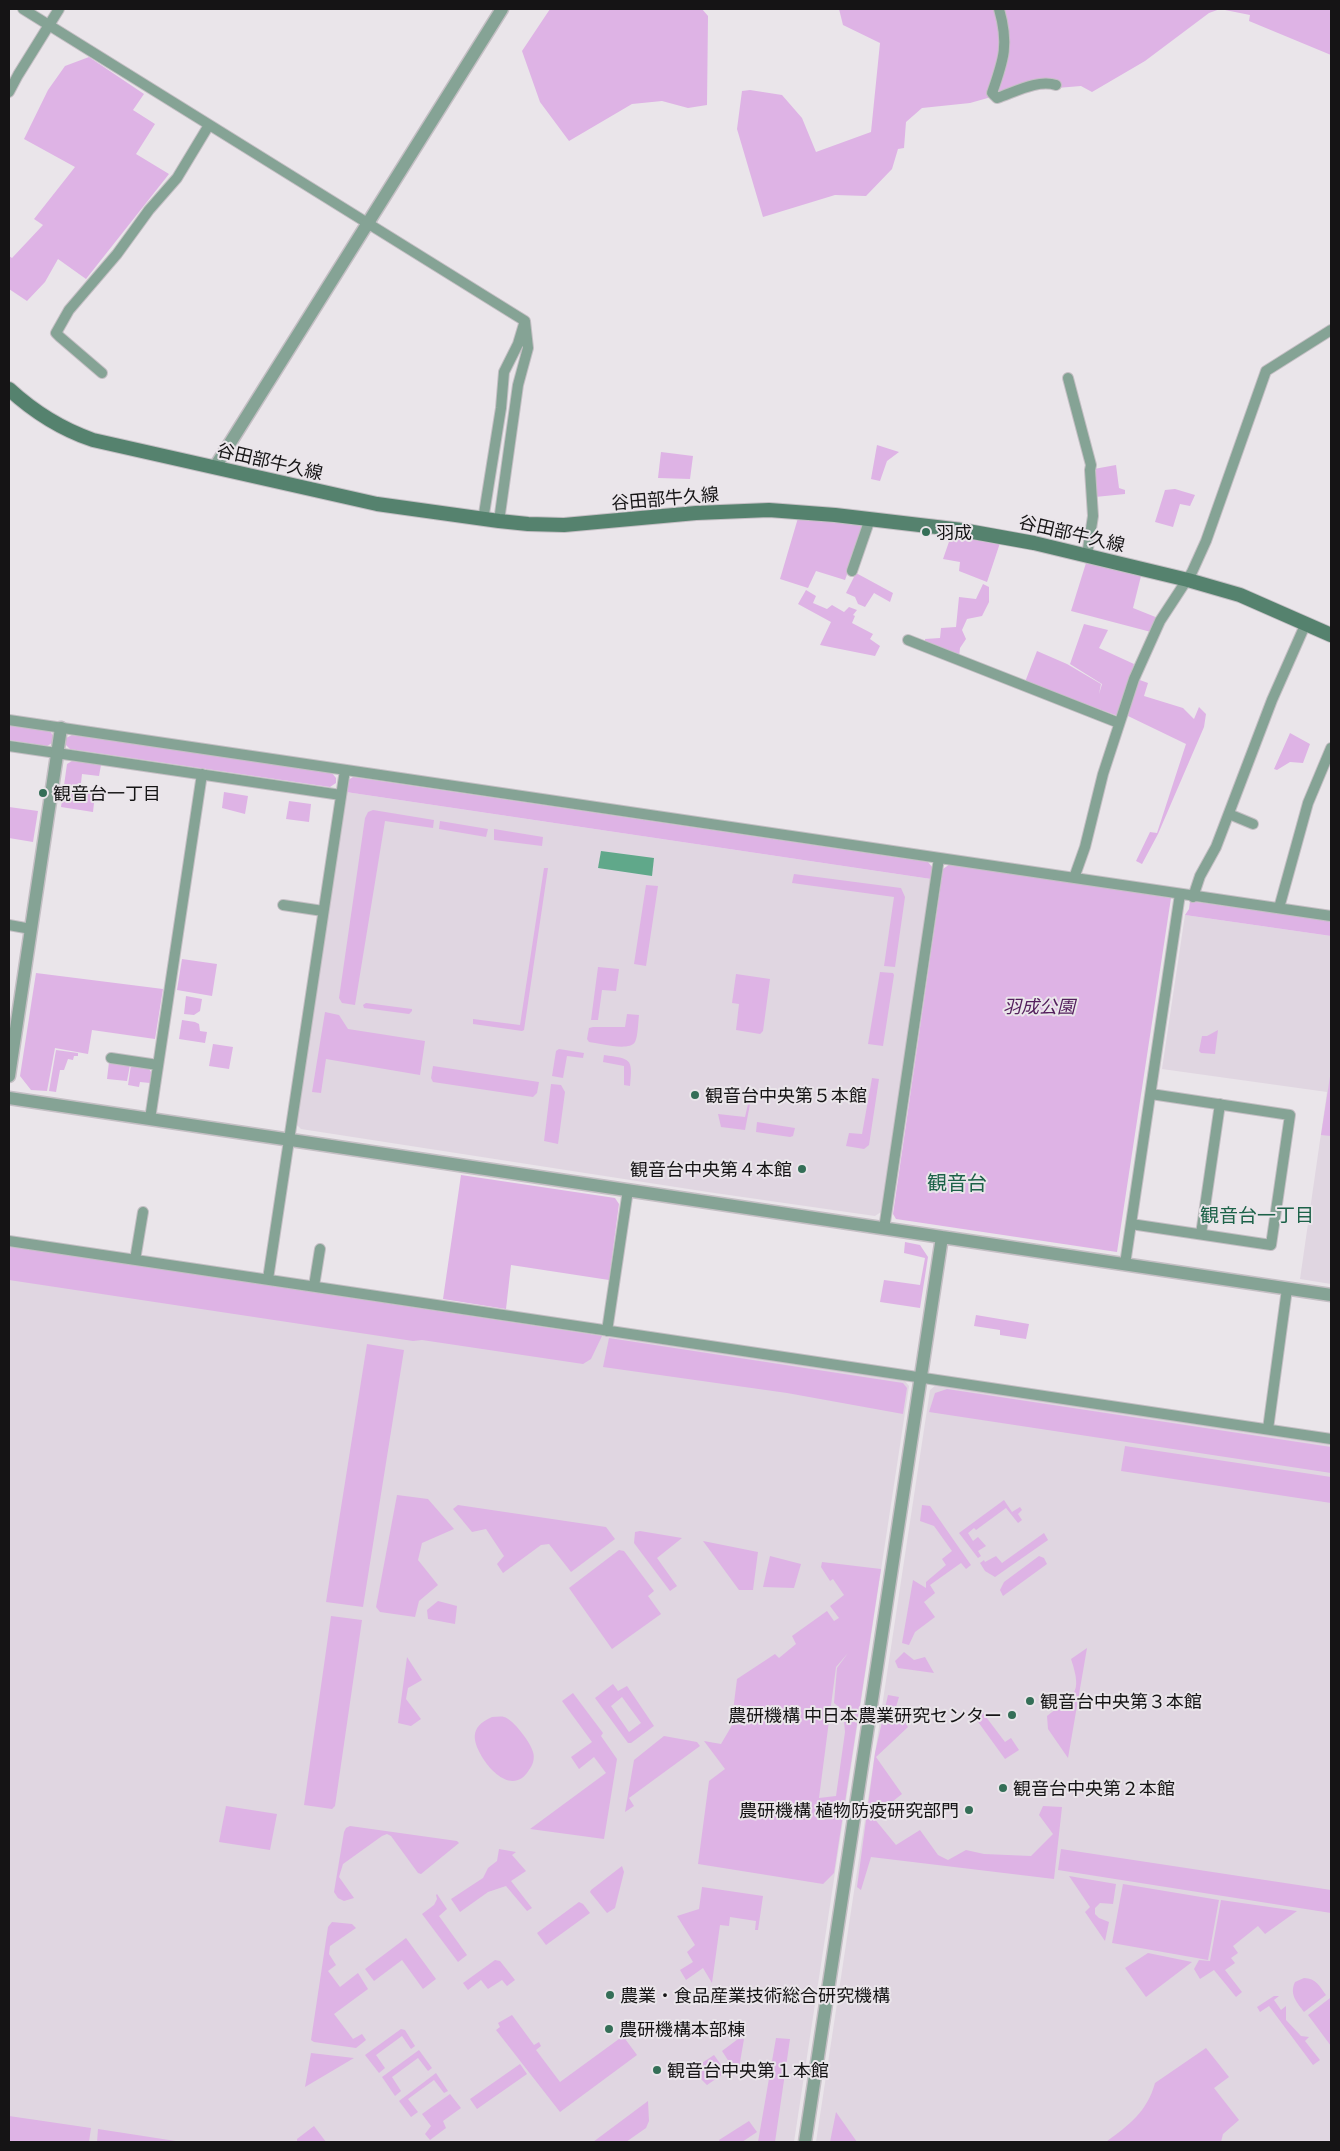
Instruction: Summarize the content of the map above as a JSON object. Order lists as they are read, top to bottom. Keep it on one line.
{"streets":{"main road":["谷田部牛久線"]},"districts":["観音台","観音台一丁目"],"parks":["羽成公園"],"places":["羽成","観音台一丁目","観音台中央第５本館","観音台中央第４本館","観音台中央第３本館","農研機構 中日本農業研究センター","観音台中央第２本館","農研機構 植物防疫研究部門","農業・食品産業技術総合研究機構","農研機構本部棟","観音台中央第１本館"]}
